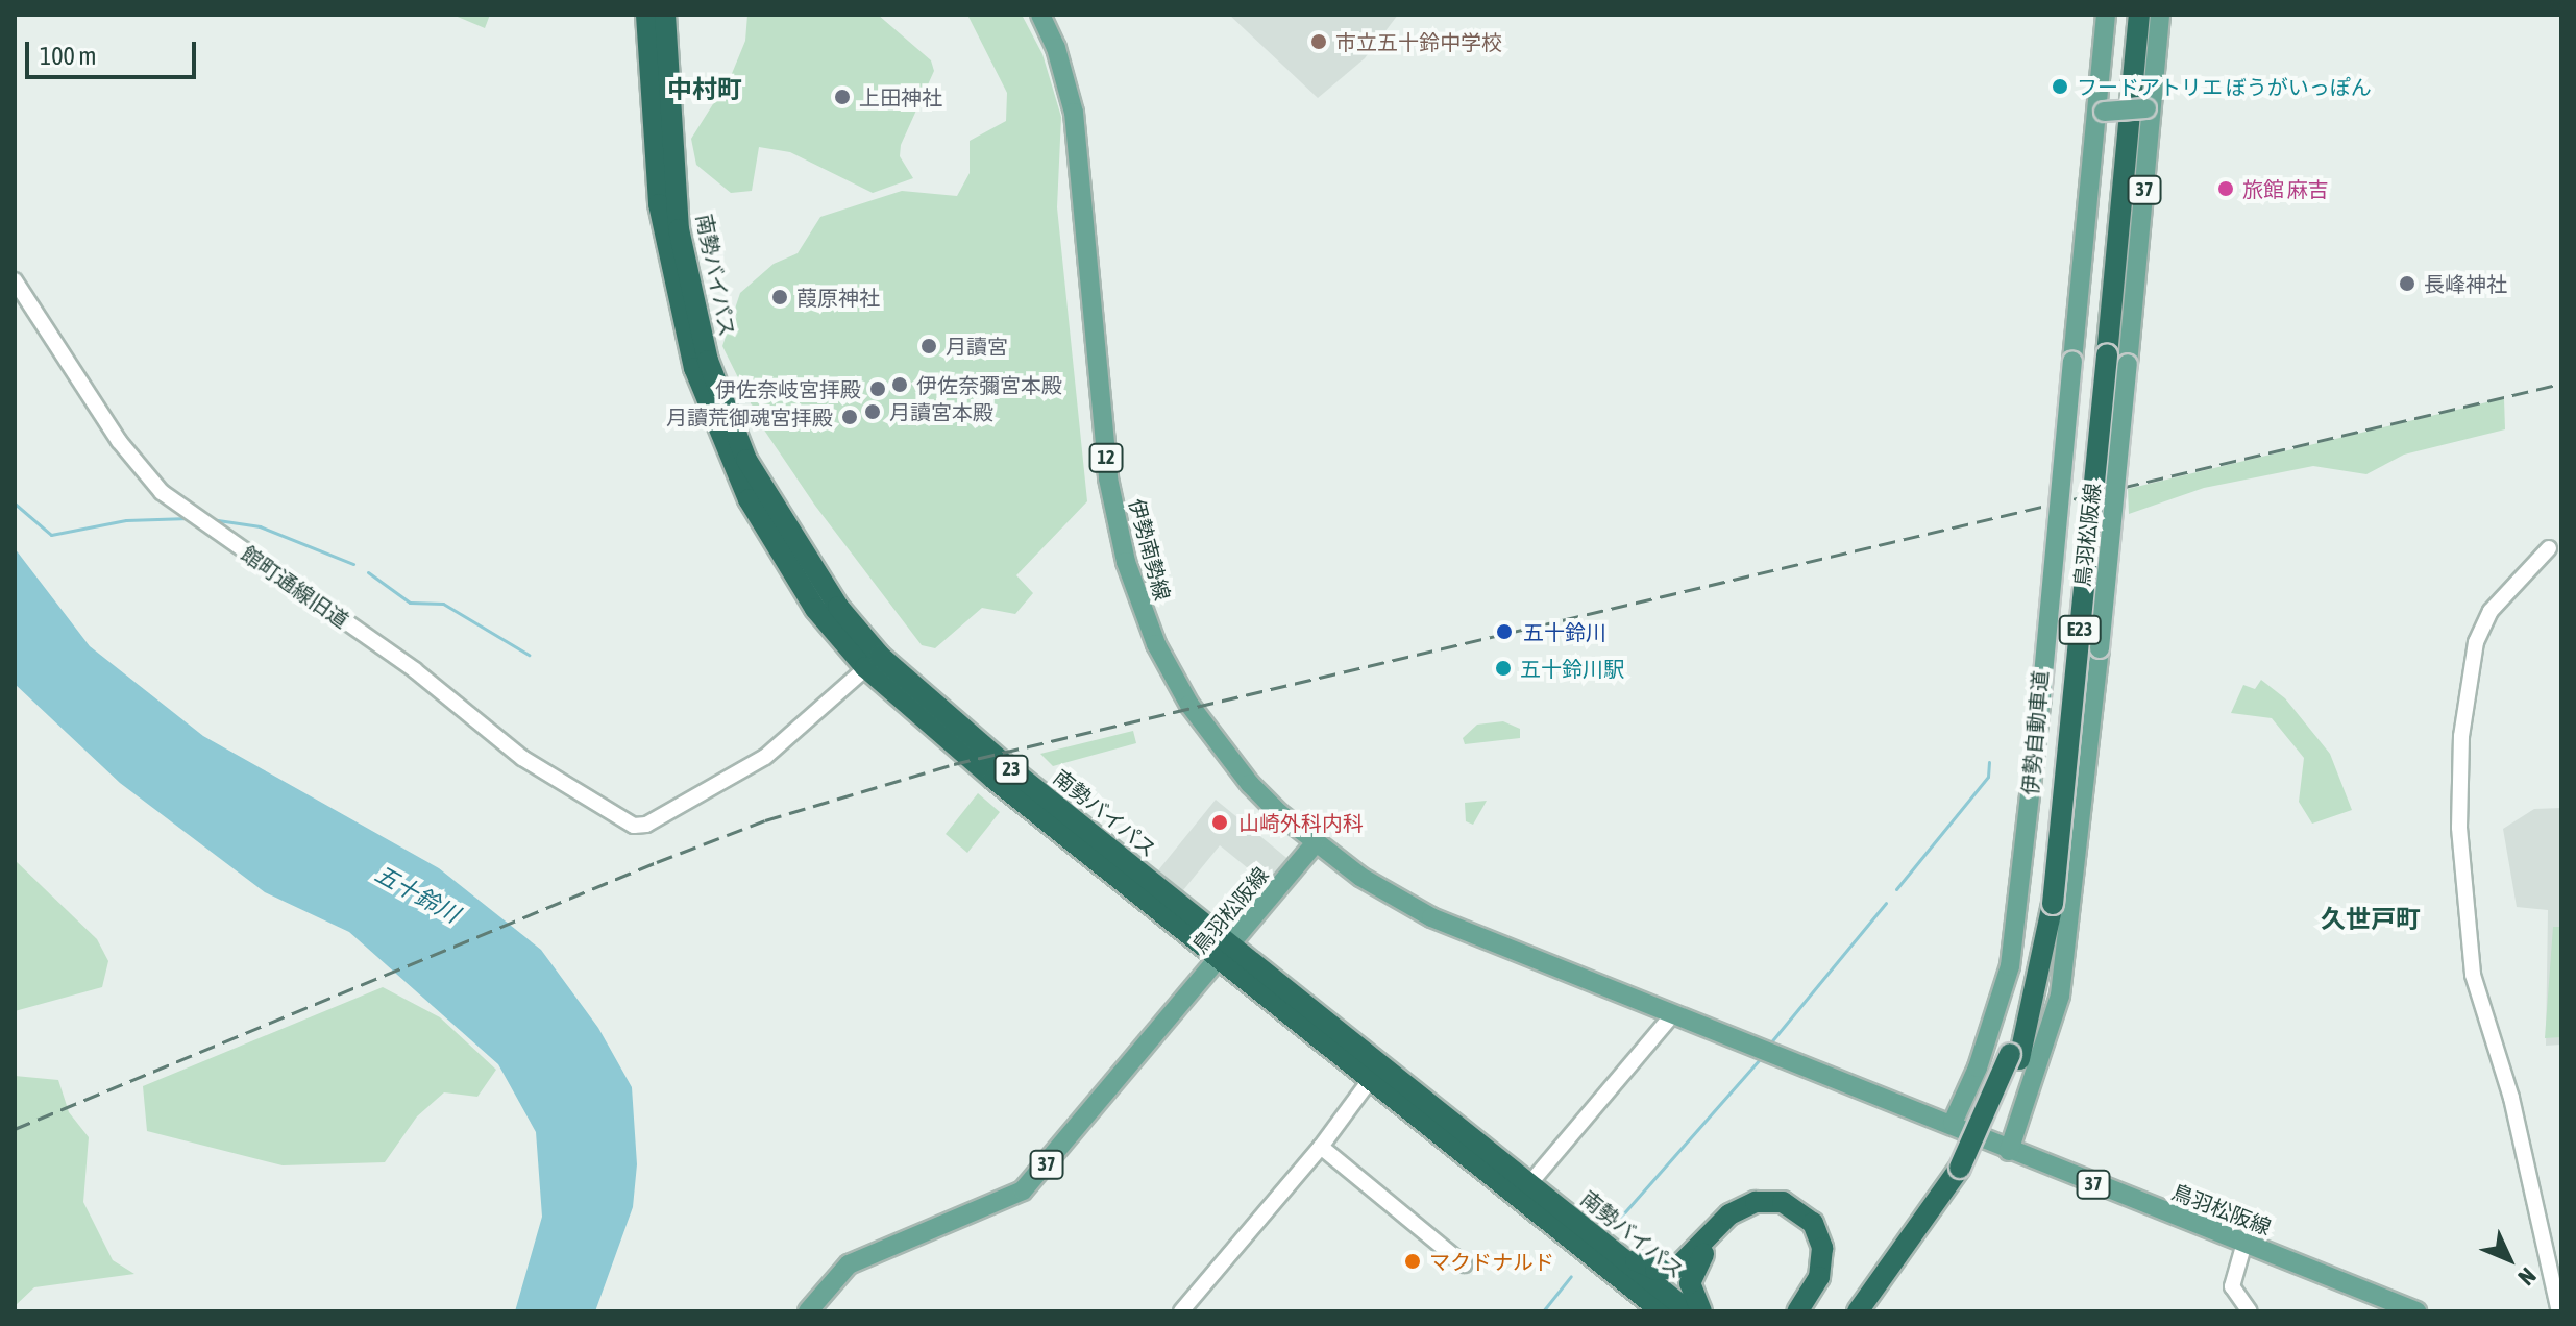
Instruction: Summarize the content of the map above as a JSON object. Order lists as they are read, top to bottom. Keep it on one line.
{"streets":{"highway":["南勢バイパス","E23","伊勢自動車道","23"],"main road":["37","12","鳥羽松阪線","伊勢南勢線"],"street":["館町通線旧道"]},"crossings":[["南勢バイパス","鳥羽松阪線"],["南勢バイパス","館町通線旧道"],["鳥羽松阪線","伊勢南勢線"],["E23","伊勢自動車道"]],"districts":["中村町","久世戸町"],"water":["五十鈴川"],"places":["市立五十鈴中学校","フードアトリエ ぼうがいっぽん","上田神社","旅館 麻吉","長峰神社","葭原神社","月讀宮","伊佐奈彌宮本殿","伊佐奈岐宮拝殿","月讀宮本殿","月讀荒御魂宮拝殿","五十鈴川","五十鈴川駅","山崎外科内科","マクドナルド"],"scale_bar":"100 m","north":"bottom right"}
